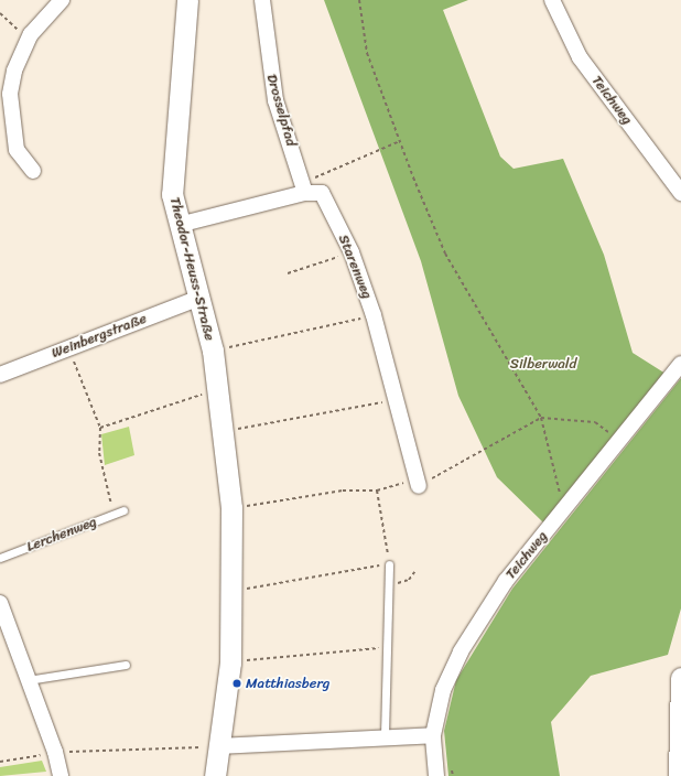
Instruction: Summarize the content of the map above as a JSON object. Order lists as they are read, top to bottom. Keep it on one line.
{"streets":{"street":["Teichweg","Drosselpfad","Starenweg","Theodor-Heuss-Straße","Weinbergstraße"],"lane":["Lerchenweg"]},"crossings":[["Drosselpfad","Starenweg"],["Starenweg","Theodor-Heuss-Straße"],["Theodor-Heuss-Straße","Weinbergstraße"]],"parks":["Silberwald"],"places":["Matthiasberg"]}
